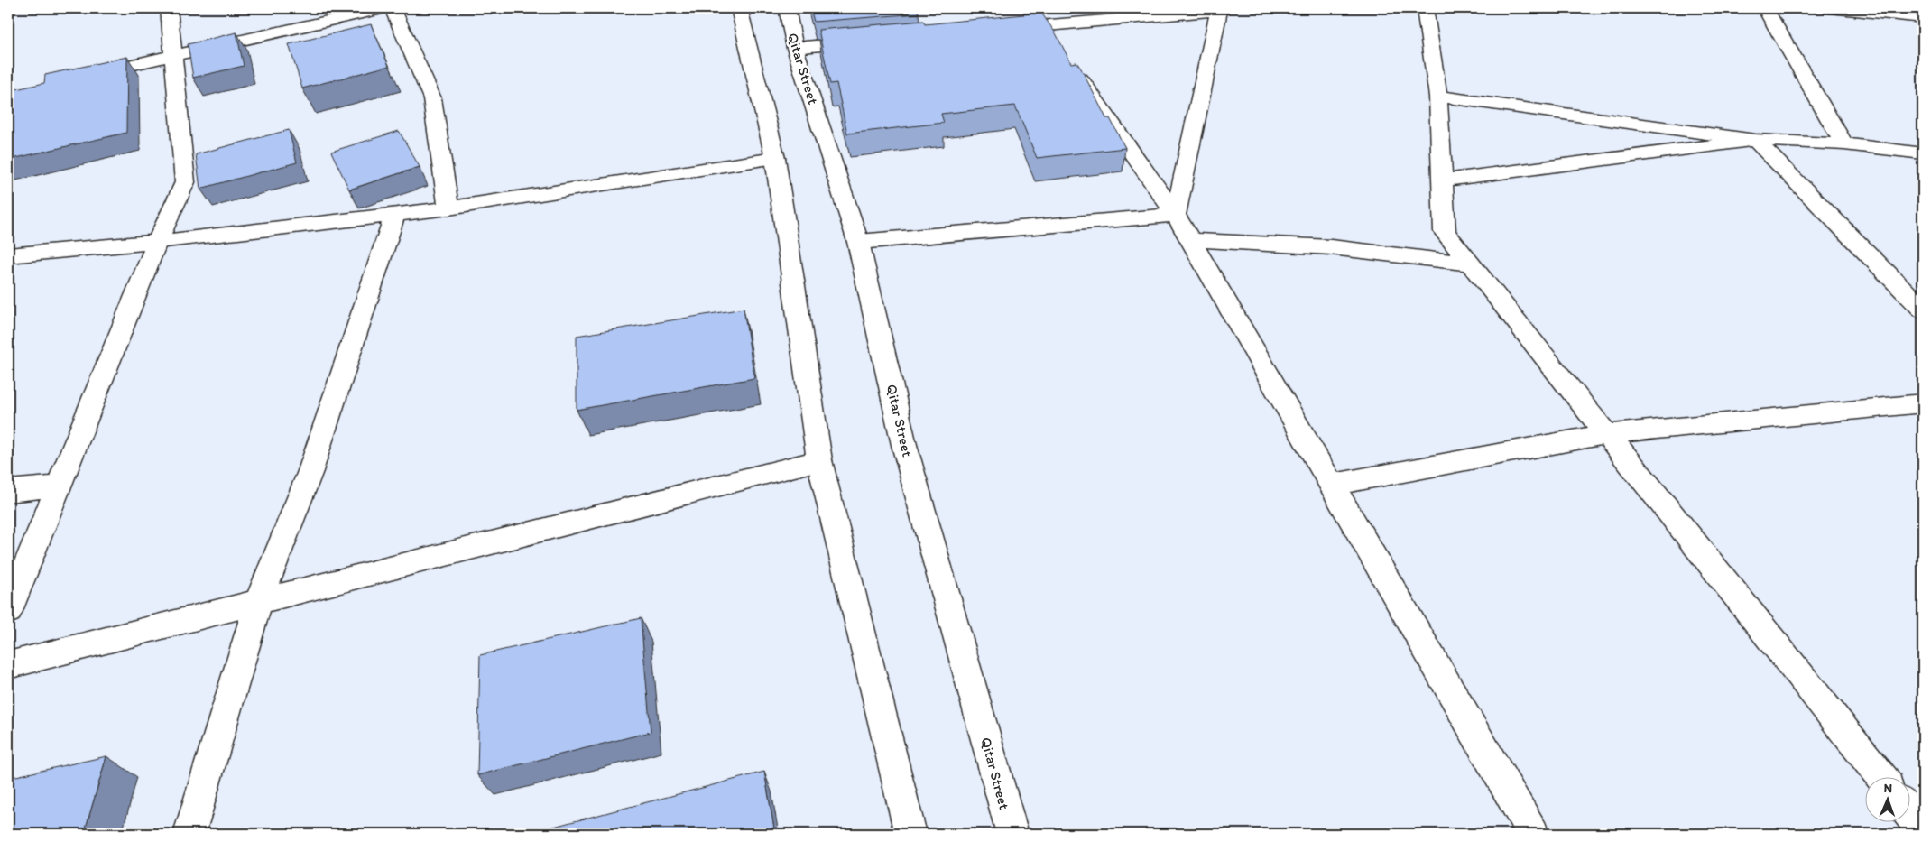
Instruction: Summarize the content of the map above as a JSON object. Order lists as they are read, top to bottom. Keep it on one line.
{"streets":{"street":["Qitar Street"]},"north":"top"}
